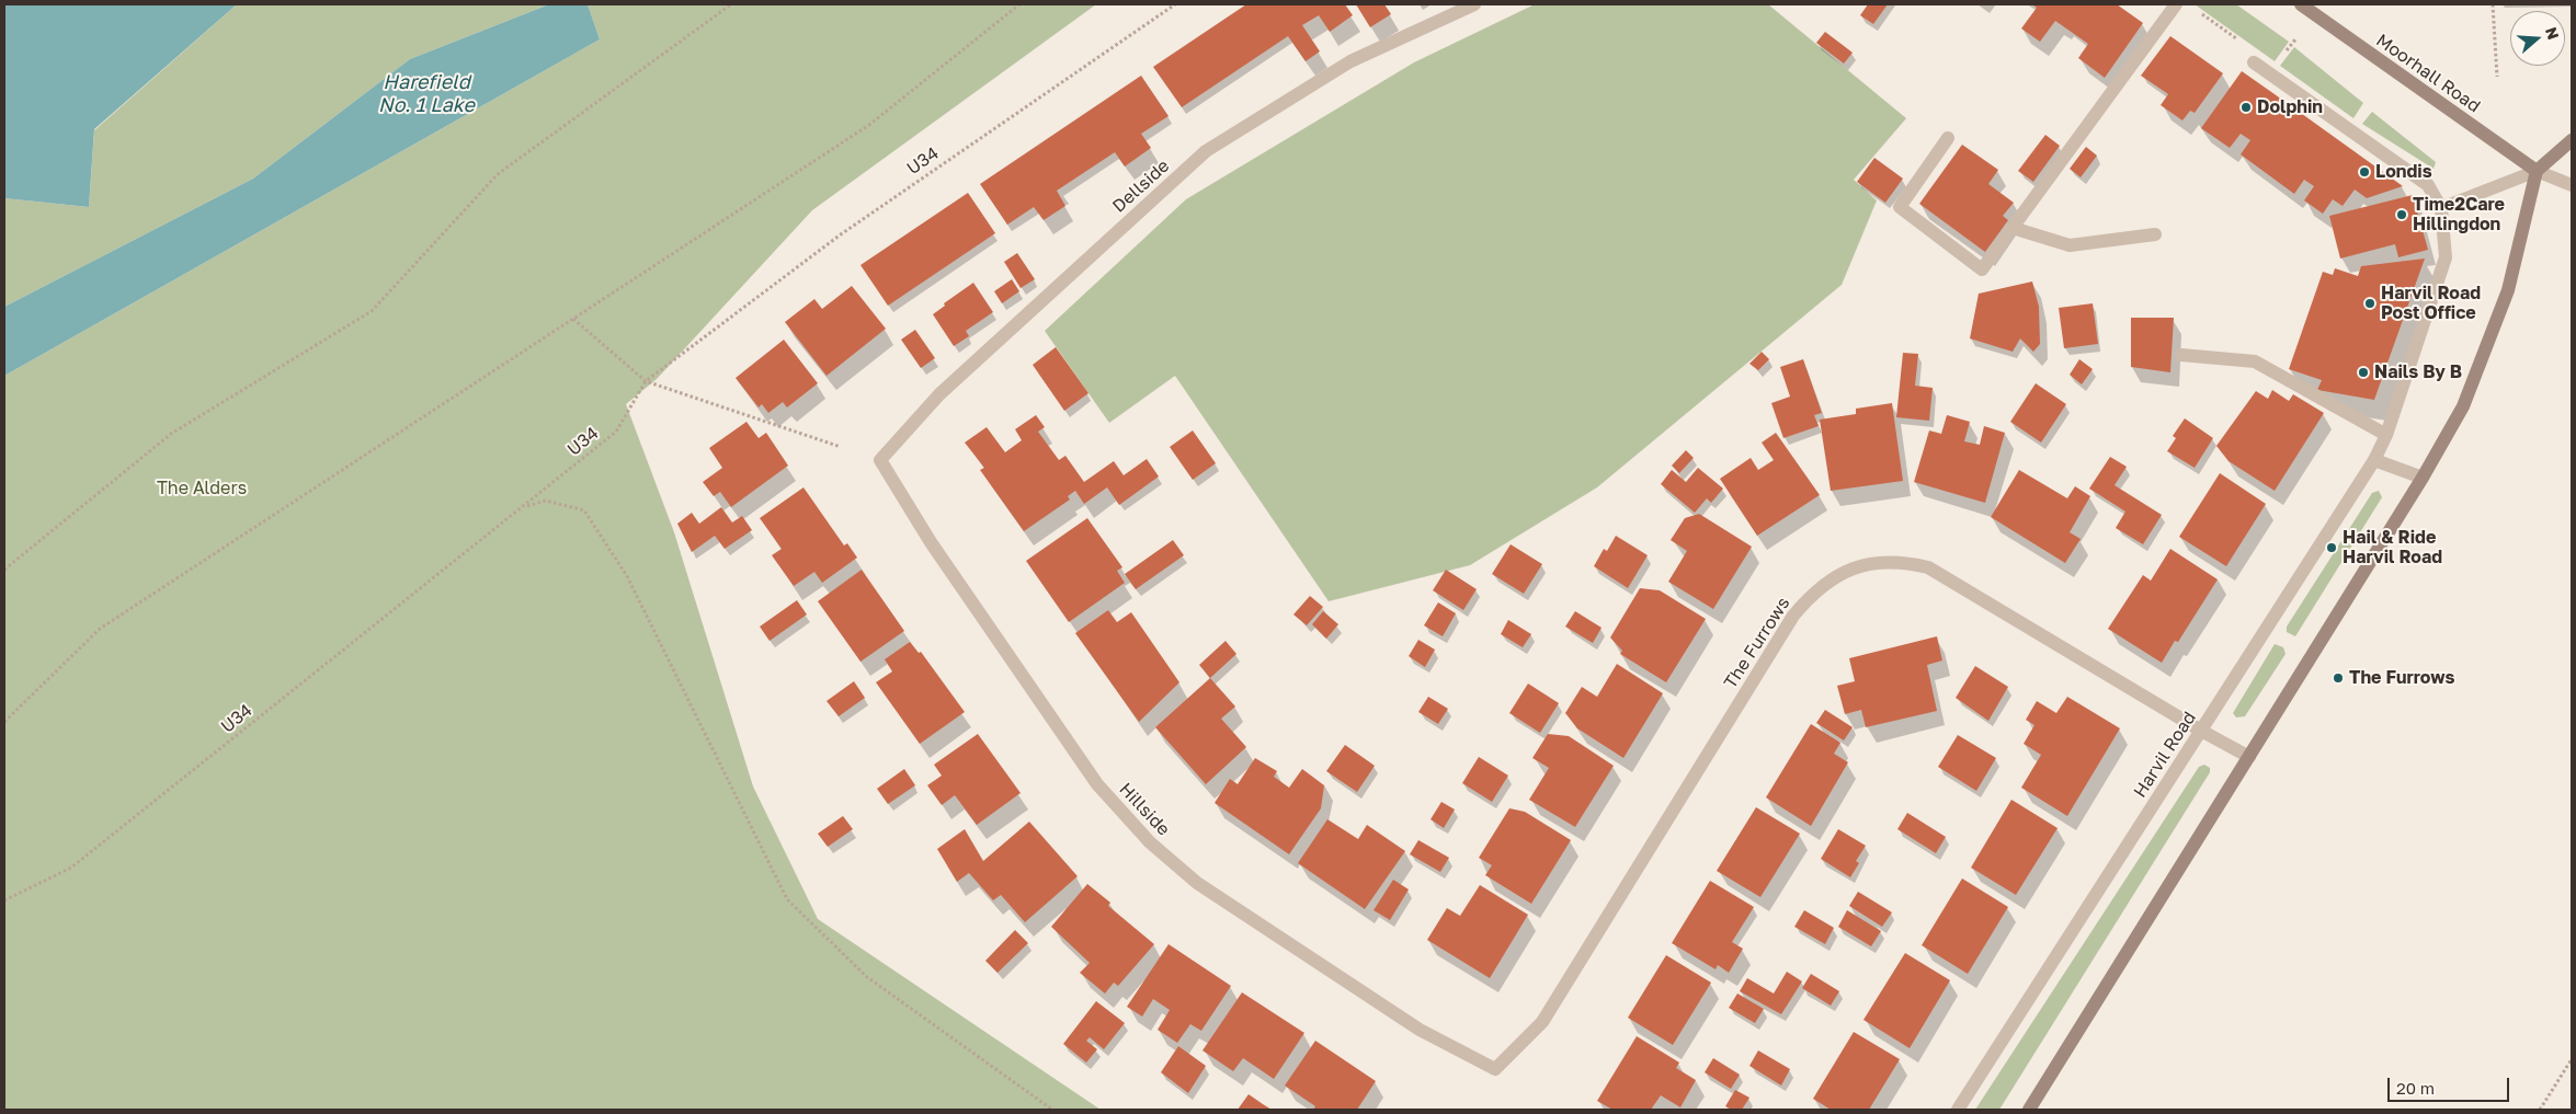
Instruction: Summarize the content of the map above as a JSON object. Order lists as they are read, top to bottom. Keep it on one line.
{"streets":{"street":["Moorhall Road","Dellside","The Furrows","Harvil Road","Hillside"],"path":["U34"]},"crossings":[["Dellside","Hillside"],["The Furrows","Harvil Road"],["The Furrows","Hillside"]],"water":["Harefield No. 1 Lake"],"parks":["The Alders"],"places":["Dolphin","Londis","Time2Care Hillingdon","Harvil Road Post Office","Nails By B","Hail & Ride Harvil Road","The Furrows"],"scale_bar":"20 m","north":"right"}
